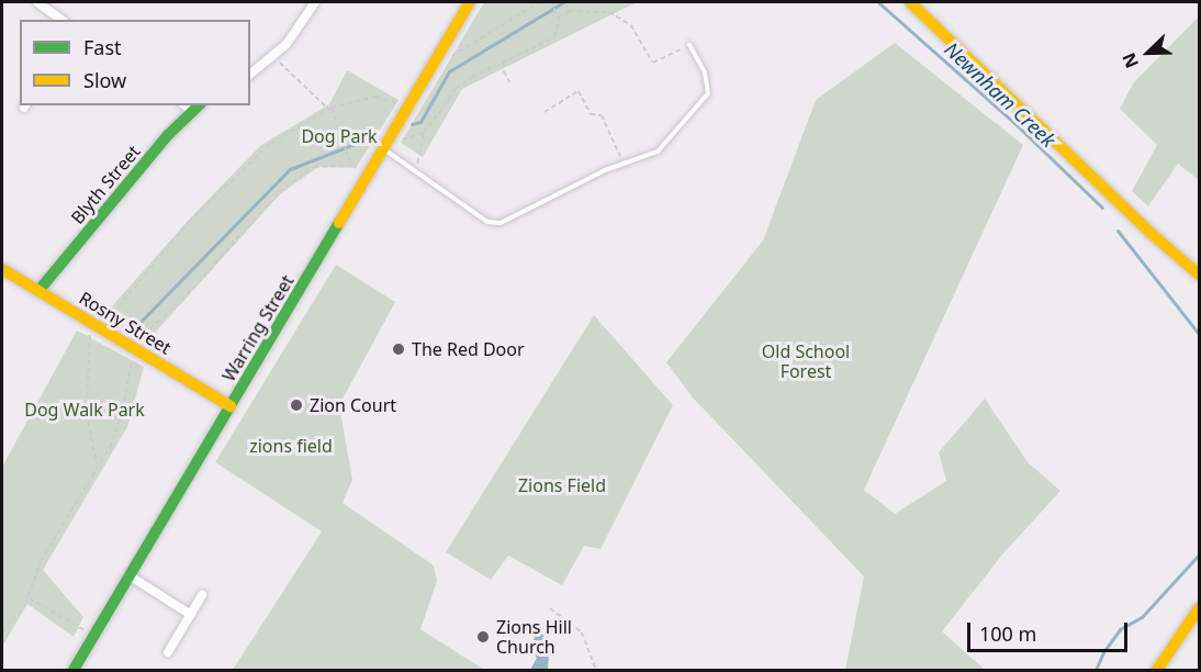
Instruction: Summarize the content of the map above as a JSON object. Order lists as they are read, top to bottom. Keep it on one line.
{"streets":{"street":["Blyth Street","Rosny Street","Warring Street"]},"crossings":[["Blyth Street","Rosny Street"],["Rosny Street","Warring Street"]],"water":["Newnham Creek"],"parks":["Dog Park","Old School Forest","Dog Walk Park","zions field","Zions Field"],"places":["The Red Door","Zion Court","Zions Hill Church"],"legend":["Fast","Slow"],"scale_bar":"100 m","north":"bottom left"}
